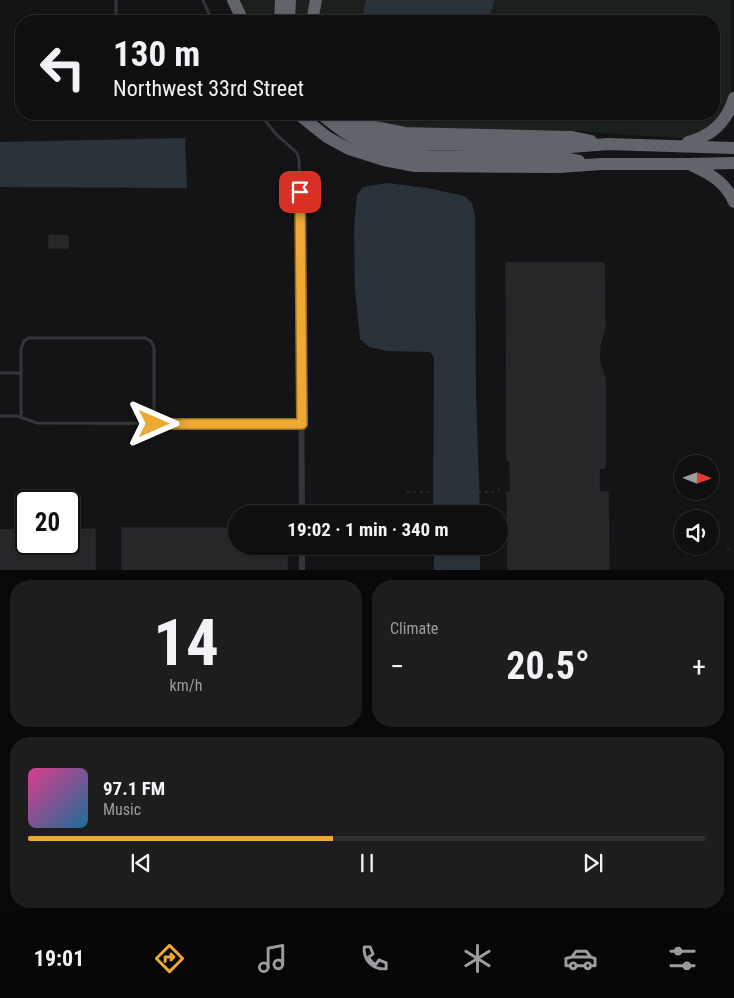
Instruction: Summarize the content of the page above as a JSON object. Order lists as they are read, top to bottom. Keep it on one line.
{"north":"right","page":{"turn":["130 m","Northwest 33rd Street"],"limit":"20","trip":"19:02 · 1 min · 340 m","tile":[["14","km/h"],"Climate"],"heat":["−","20.5°","+"],"song":["97.1 FM","Music"],"tabs":"19:01"}}
